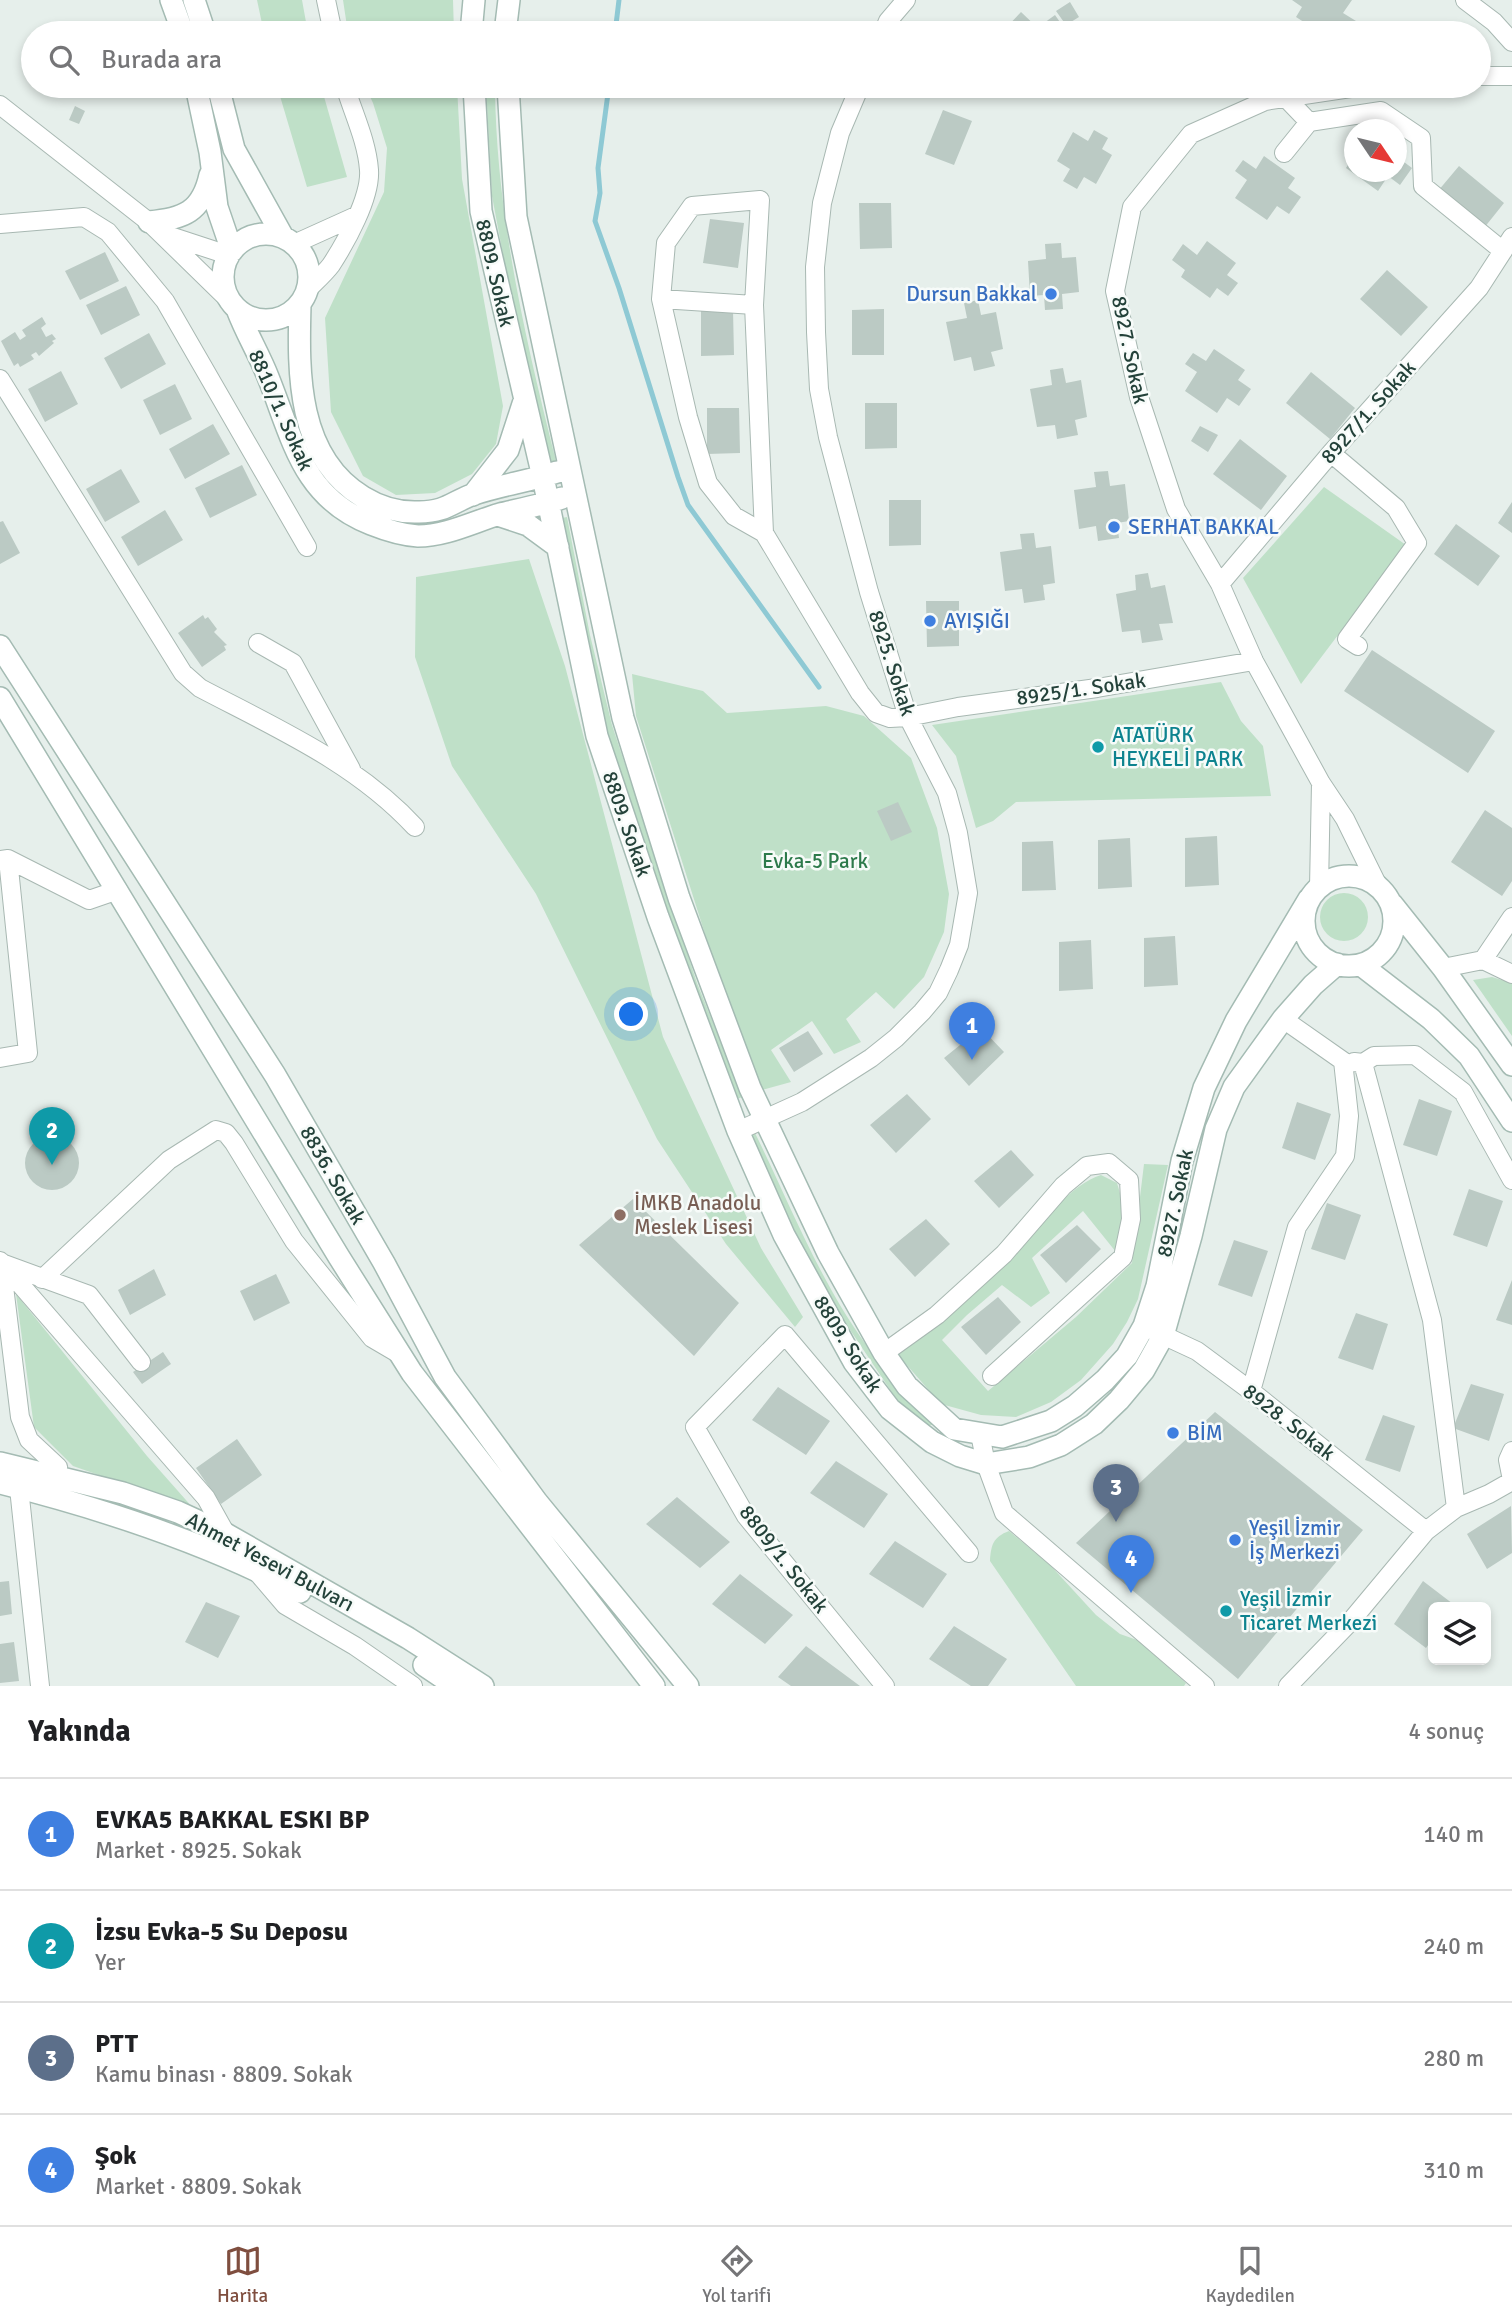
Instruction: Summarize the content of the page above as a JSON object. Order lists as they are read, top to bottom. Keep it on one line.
{"streets":{"street":["8809. Sokak","8927. Sokak","8810/1. Sokak","8927/1. Sokak","8925. Sokak","8925/1. Sokak","8836. Sokak","8928. Sokak","8809/1. Sokak","Ahmet Yesevi Bulvarı"]},"crossings":[["8809. Sokak","8927. Sokak"],["8809. Sokak","8810/1. Sokak"],["8809. Sokak","8925. Sokak"],["8927. Sokak","8927/1. Sokak"],["8927. Sokak","8925/1. Sokak"],["8927. Sokak","8928. Sokak"],["8925. Sokak","8925/1. Sokak"]],"parks":["Evka-5 Park"],"places":["Dursun Bakkal","SERHAT BAKKAL","AYIŞIĞI","ATATÜRK HEYKELİ PARK","İMKB Anadolu Meslek Lisesi","BİM","Yeşil İzmir İş Merkezi","Yeşil İzmir Ticaret Merkezi"],"north":"bottom right","page":{"search":"Burada ara","pins":["1","2","3","4"],"heading":["Yakında","4 sonuç"],"list":[{"mark":"1","name":"EVKA5 BAKKAL ESKI BP","note":"Market · 8925. Sokak","value":"140 m"},{"mark":"2","name":"İzsu Evka-5 Su Deposu","note":"Yer","value":"240 m"},{"mark":"3","name":"PTT","note":"Kamu binası · 8809. Sokak","value":"280 m"},{"mark":"4","name":"Şok","note":"Market · 8809. Sokak","value":"310 m"}],"nav":["Harita","Yol tarifi","Kaydedilen"]}}
